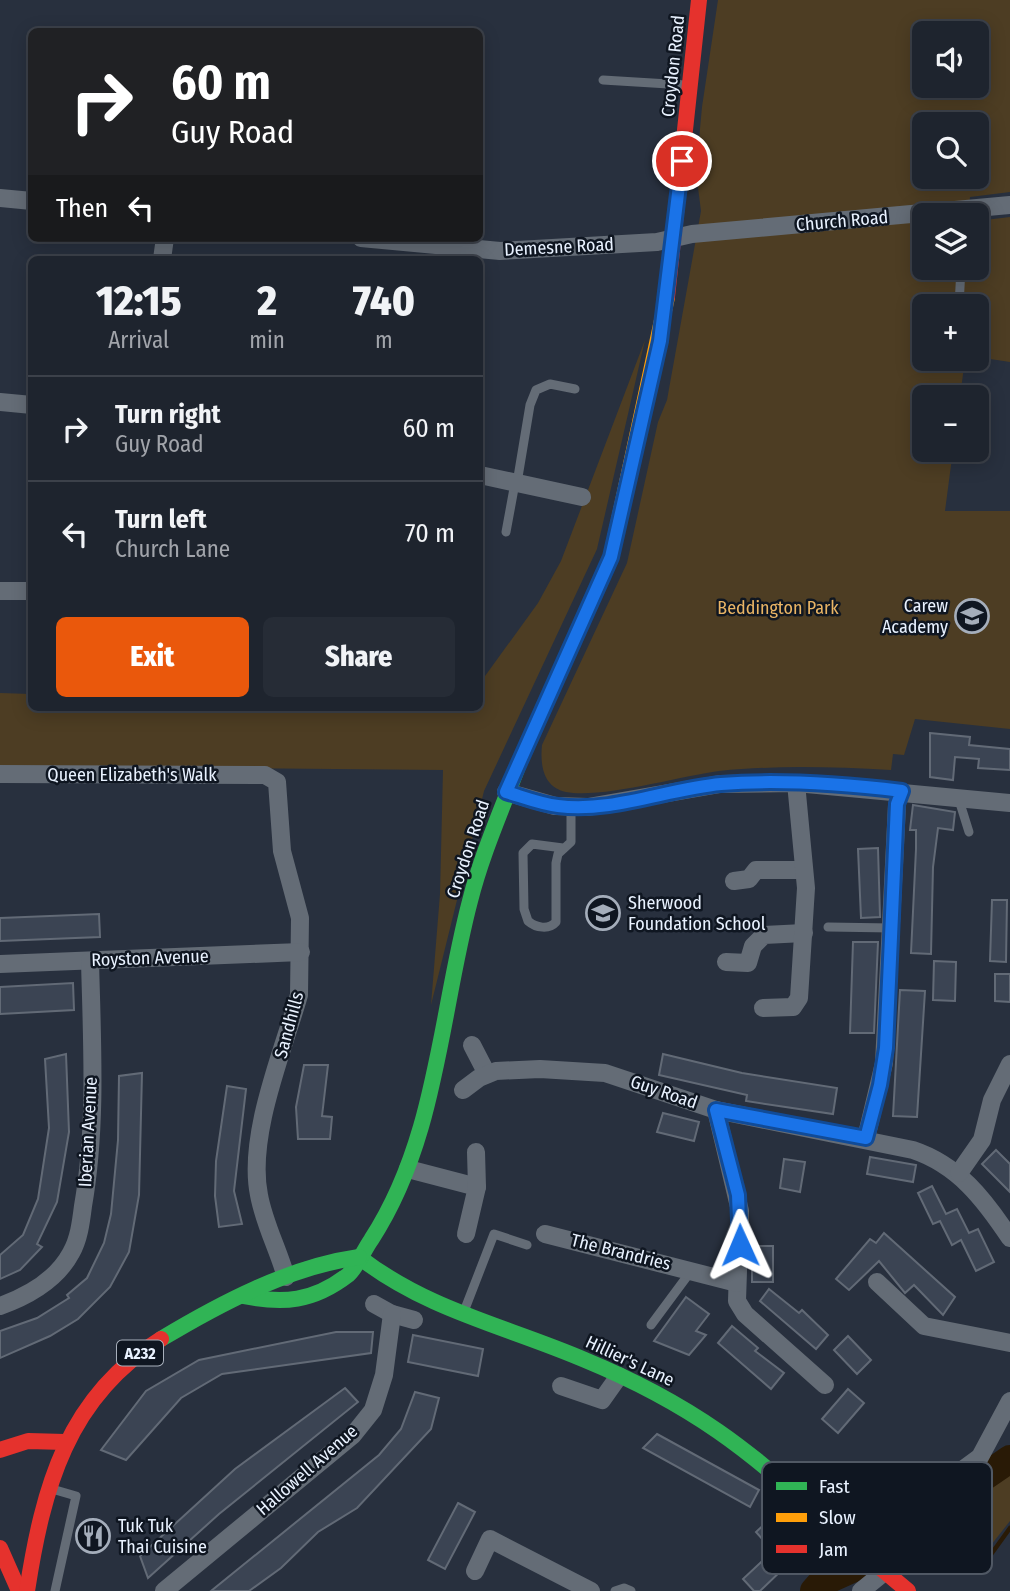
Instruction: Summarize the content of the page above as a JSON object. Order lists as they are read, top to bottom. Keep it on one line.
{"streets":{"main road":["Croydon Road","A232","Hillier's Lane"],"street":["Church Road","Demesne Road","Queen Elizabeth's Walk","Royston Avenue","Sandhills","Guy Road","Iberian Avenue","The Brandries","Hallowell Avenue"]},"crossings":[["Croydon Road","Church Road"],["Croydon Road","Demesne Road"],["Croydon Road","A232"],["Croydon Road","Hillier's Lane"],["Church Road","Demesne Road"],["Queen Elizabeth's Walk","Sandhills"],["Royston Avenue","Sandhills"],["Royston Avenue","Iberian Avenue"],["Sandhills","A232"],["A232","Hillier's Lane"]],"parks":["Beddington Park"],"places":{"school or university":["Carew Academy","Sherwood Foundation School"],"restaurant":["Tuk Tuk Thai Cuisine"]},"legend":["Fast","Slow","Jam"],"page":{"map_buttons":["+","−"],"turn":["60 m","Guy Road"],"then":"Then","eta":["12:15","Arrival","2","min","740","m"],"list":[{"name":"Turn right","note":"Guy Road","value":"60 m"},{"name":"Turn left","note":"Church Lane","value":"70 m"}],"buttons":["Exit","Share"]}}
